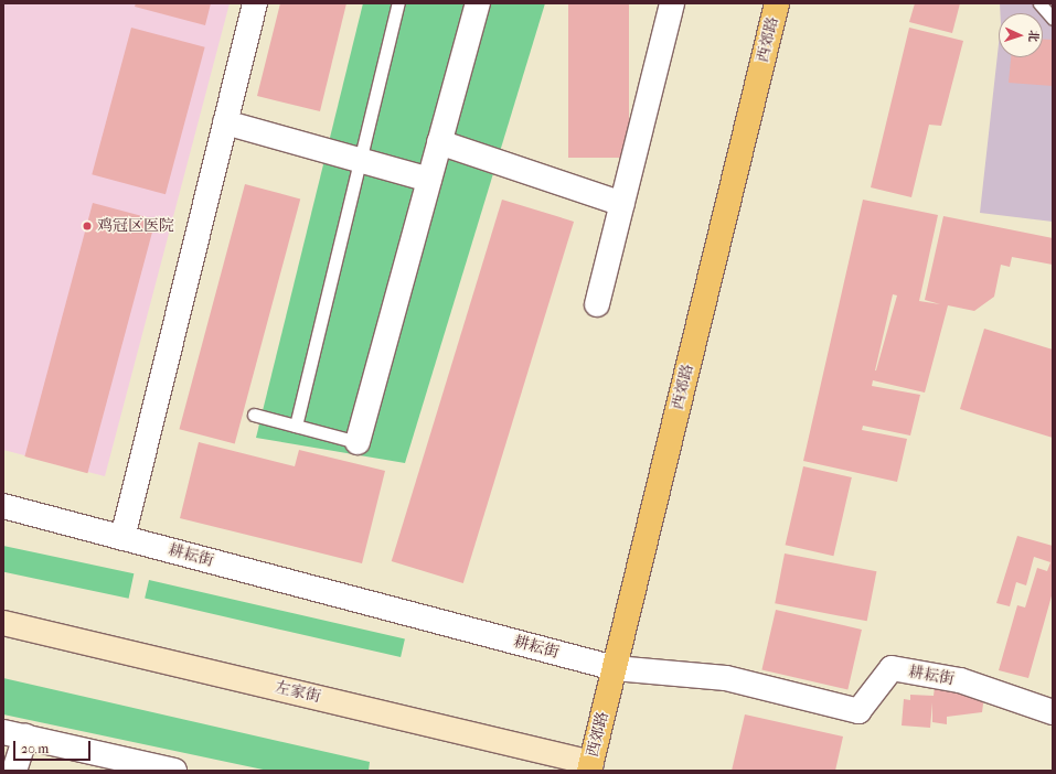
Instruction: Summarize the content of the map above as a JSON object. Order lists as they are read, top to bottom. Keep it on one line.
{"streets":{"main road":["西郊路","左家街"],"street":["耕耘街"]},"crossings":[["西郊路","耕耘街"],["西郊路","左家街"]],"places":["鸡冠区医院"],"scale_bar":"20 m","north":"right"}
